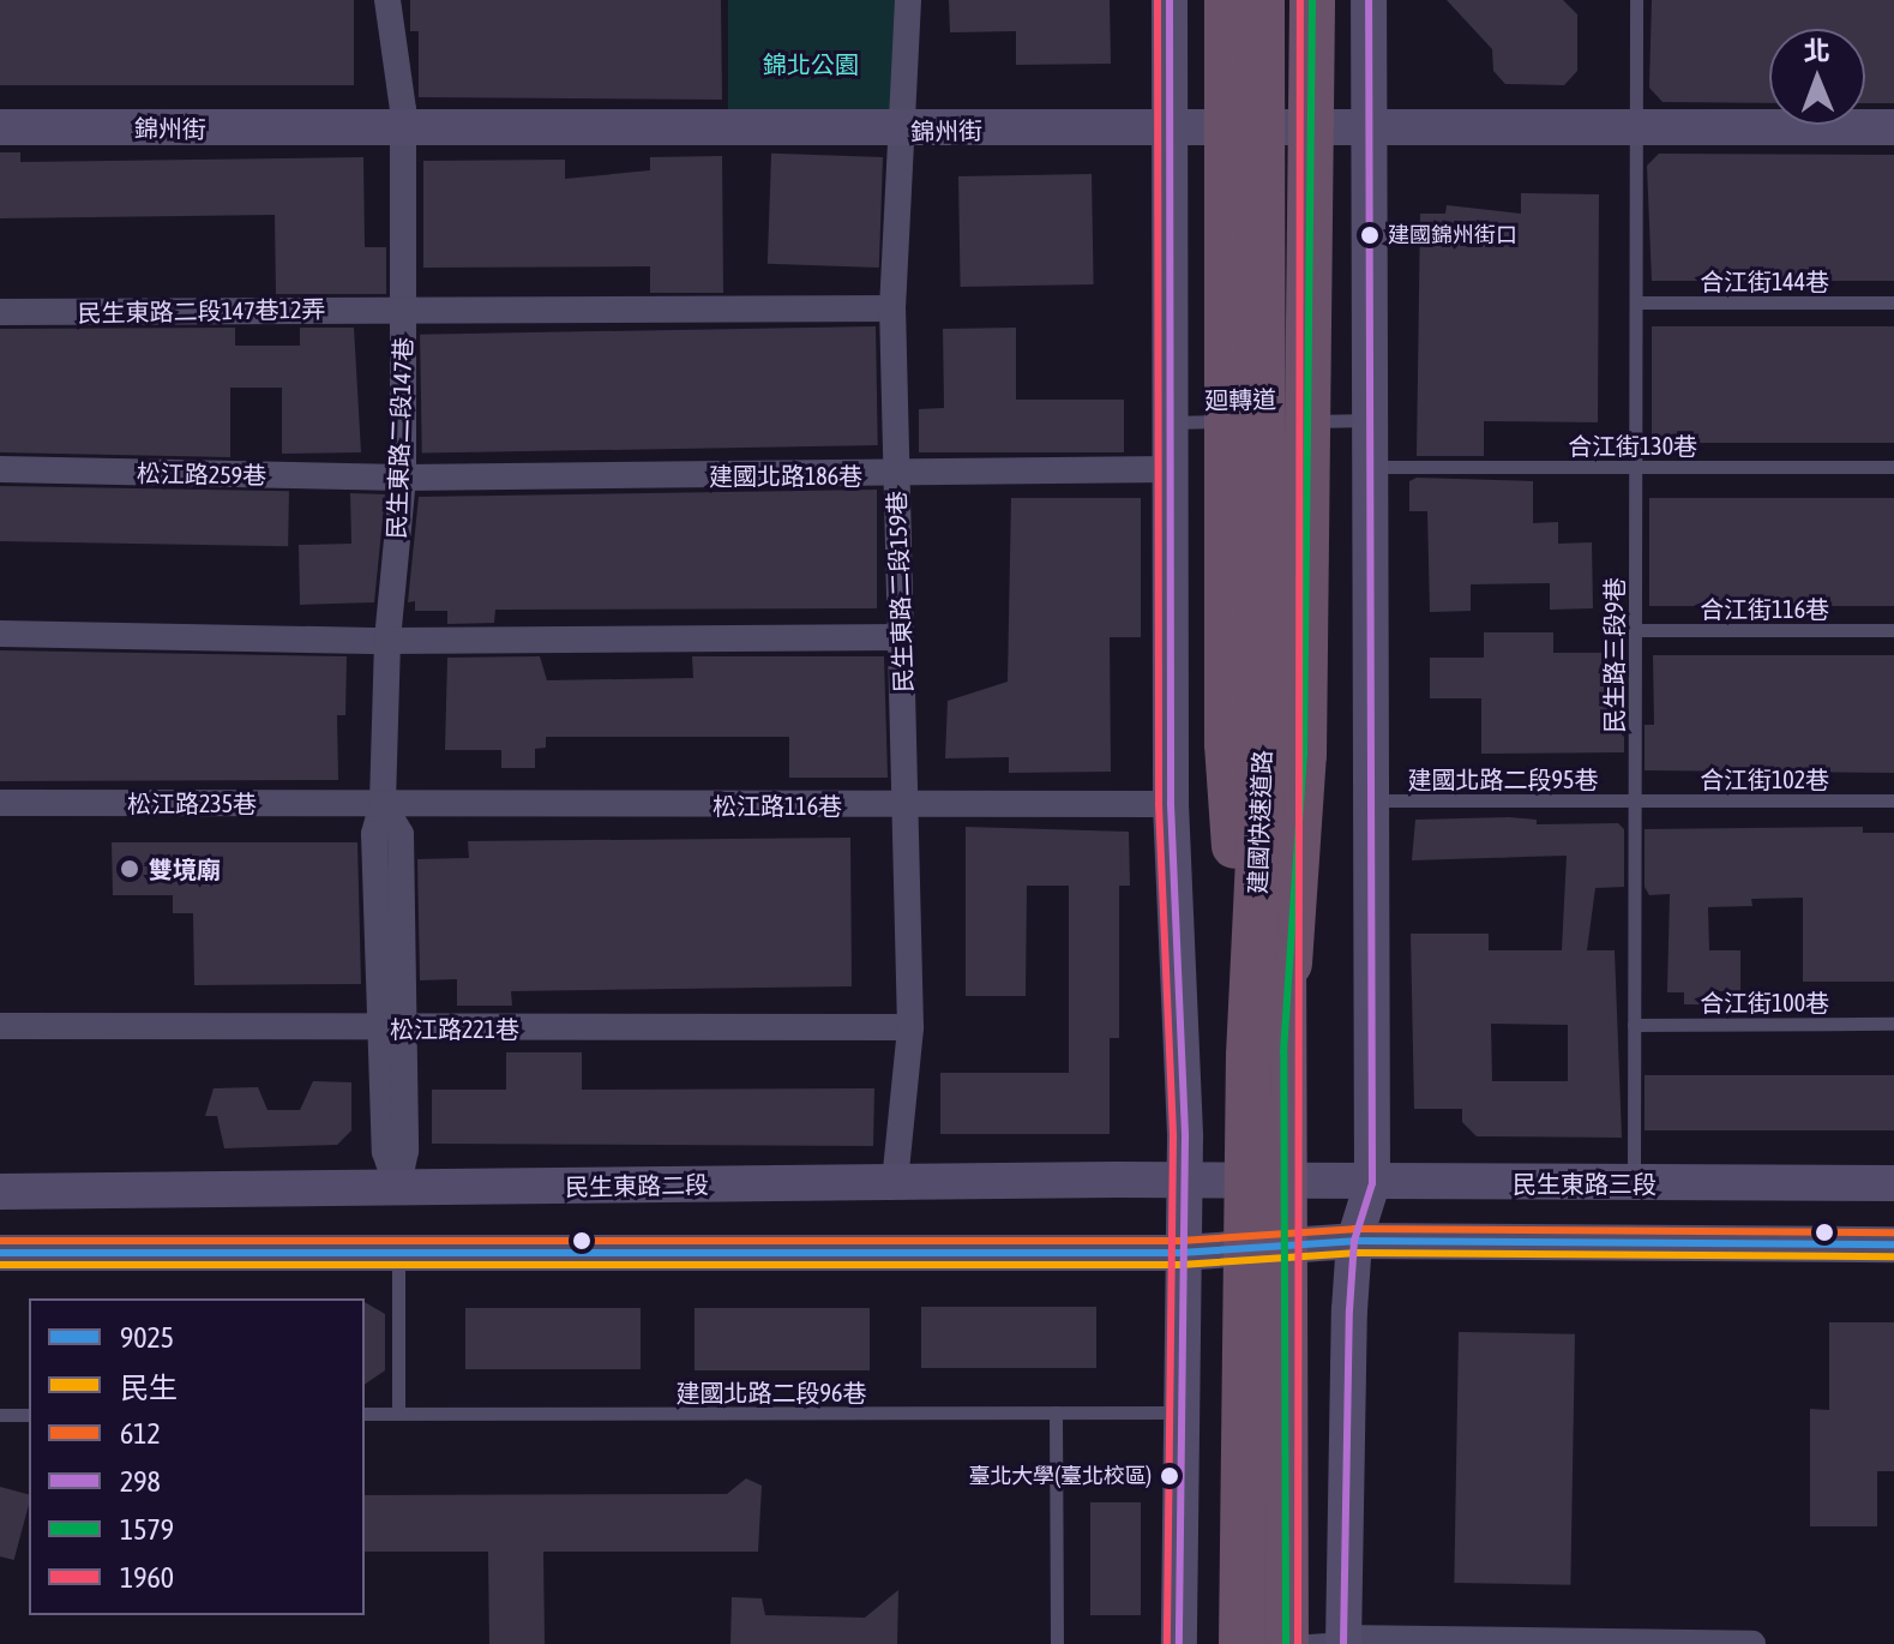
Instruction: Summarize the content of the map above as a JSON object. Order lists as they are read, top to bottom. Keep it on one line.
{"streets":{"highway":["建國快速道路"],"street":["錦州街","民生東路二段147巷12弄","民生東路二段147巷","松江路259巷","建國北路186巷","民生東路二段159巷","松江路235巷","松江路116巷","松江路221巷","民生東路三段","民生東路二段"],"lane":["合江街144巷","廻轉道","合江街130巷","合江街116巷","民生路三段9巷","建國北路二段95巷","合江街102巷","合江街100巷","建國北路二段96巷"]},"crossings":[["錦州街","民生東路二段147巷"],["錦州街","民生東路二段159巷"],["錦州街","民生路三段9巷"],["合江街144巷","民生路三段9巷"],["民生東路二段147巷12弄","民生東路二段147巷"],["民生東路二段147巷12弄","民生東路二段159巷"],["民生東路二段147巷","松江路259巷"],["民生東路二段147巷","建國北路186巷"],["民生東路二段147巷","松江路235巷"],["民生東路二段147巷","松江路116巷"],["民生東路二段147巷","松江路221巷"],["民生東路二段147巷","民生東路二段"],["合江街130巷","民生路三段9巷"],["松江路259巷","建國北路186巷"],["建國北路186巷","民生東路二段159巷"],["民生東路二段159巷","松江路116巷"],["民生東路二段159巷","松江路221巷"],["民生東路二段159巷","民生東路二段"],["合江街116巷","民生路三段9巷"],["民生路三段9巷","建國北路二段95巷"],["民生路三段9巷","合江街102巷"],["民生路三段9巷","合江街100巷"],["民生路三段9巷","民生東路三段"],["建國北路二段95巷","合江街102巷"],["松江路235巷","松江路116巷"],["民生東路三段","民生東路二段"]],"parks":["錦北公園"],"places":["建國錦州街口","雙境廟","臺北大學(臺北校區)"],"lines":["transit line 298","transit line 1579","transit line 1960","transit line 612","transit line 9025","transit line 民生"],"legend":["9025","民生","612","298","1579","1960"],"north":"top"}
